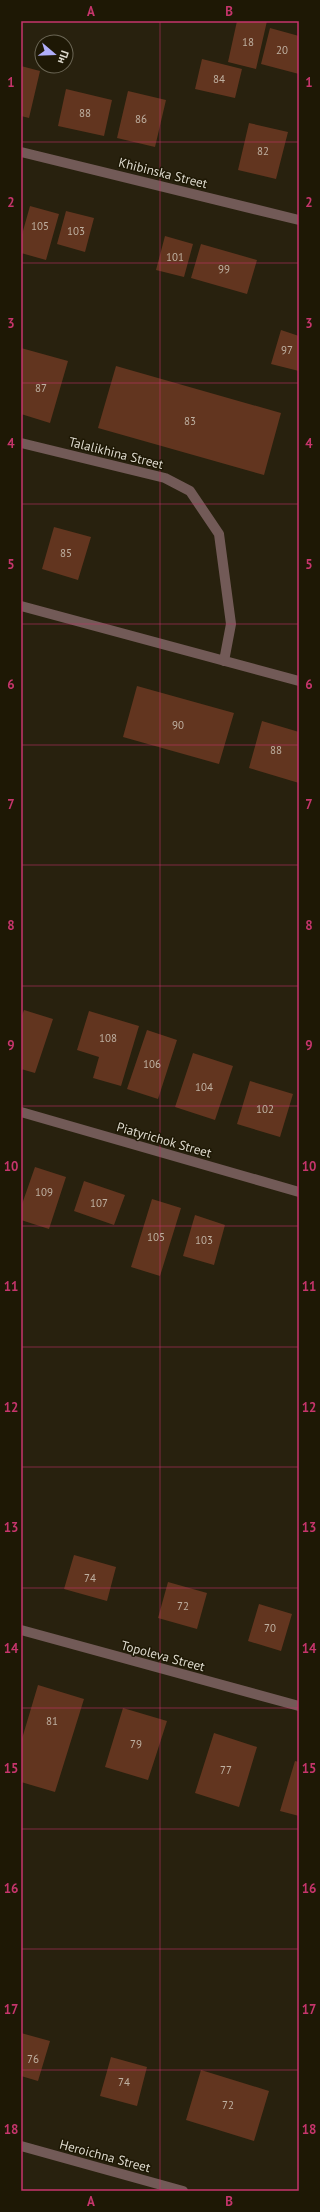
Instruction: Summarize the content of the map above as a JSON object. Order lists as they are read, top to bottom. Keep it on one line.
{"streets":{"street":["Khibinska Street","Talalikhina Street","Piatyrichok Street","Topoleva Street","Heroichna Street"]},"house_numbers":["18","20","84","88","86","82","105","103","101","99","97","87","83","85","90","88","108","106","104","102","109","107","105","103","74","72","70","81","79","77","76","74","72"],"north":"right","grid":{"columns":["A","B"],"rows":["1","2","3","4","5","6","7","8","9","10","11","12","13","14","15","16","17","18"]}}
